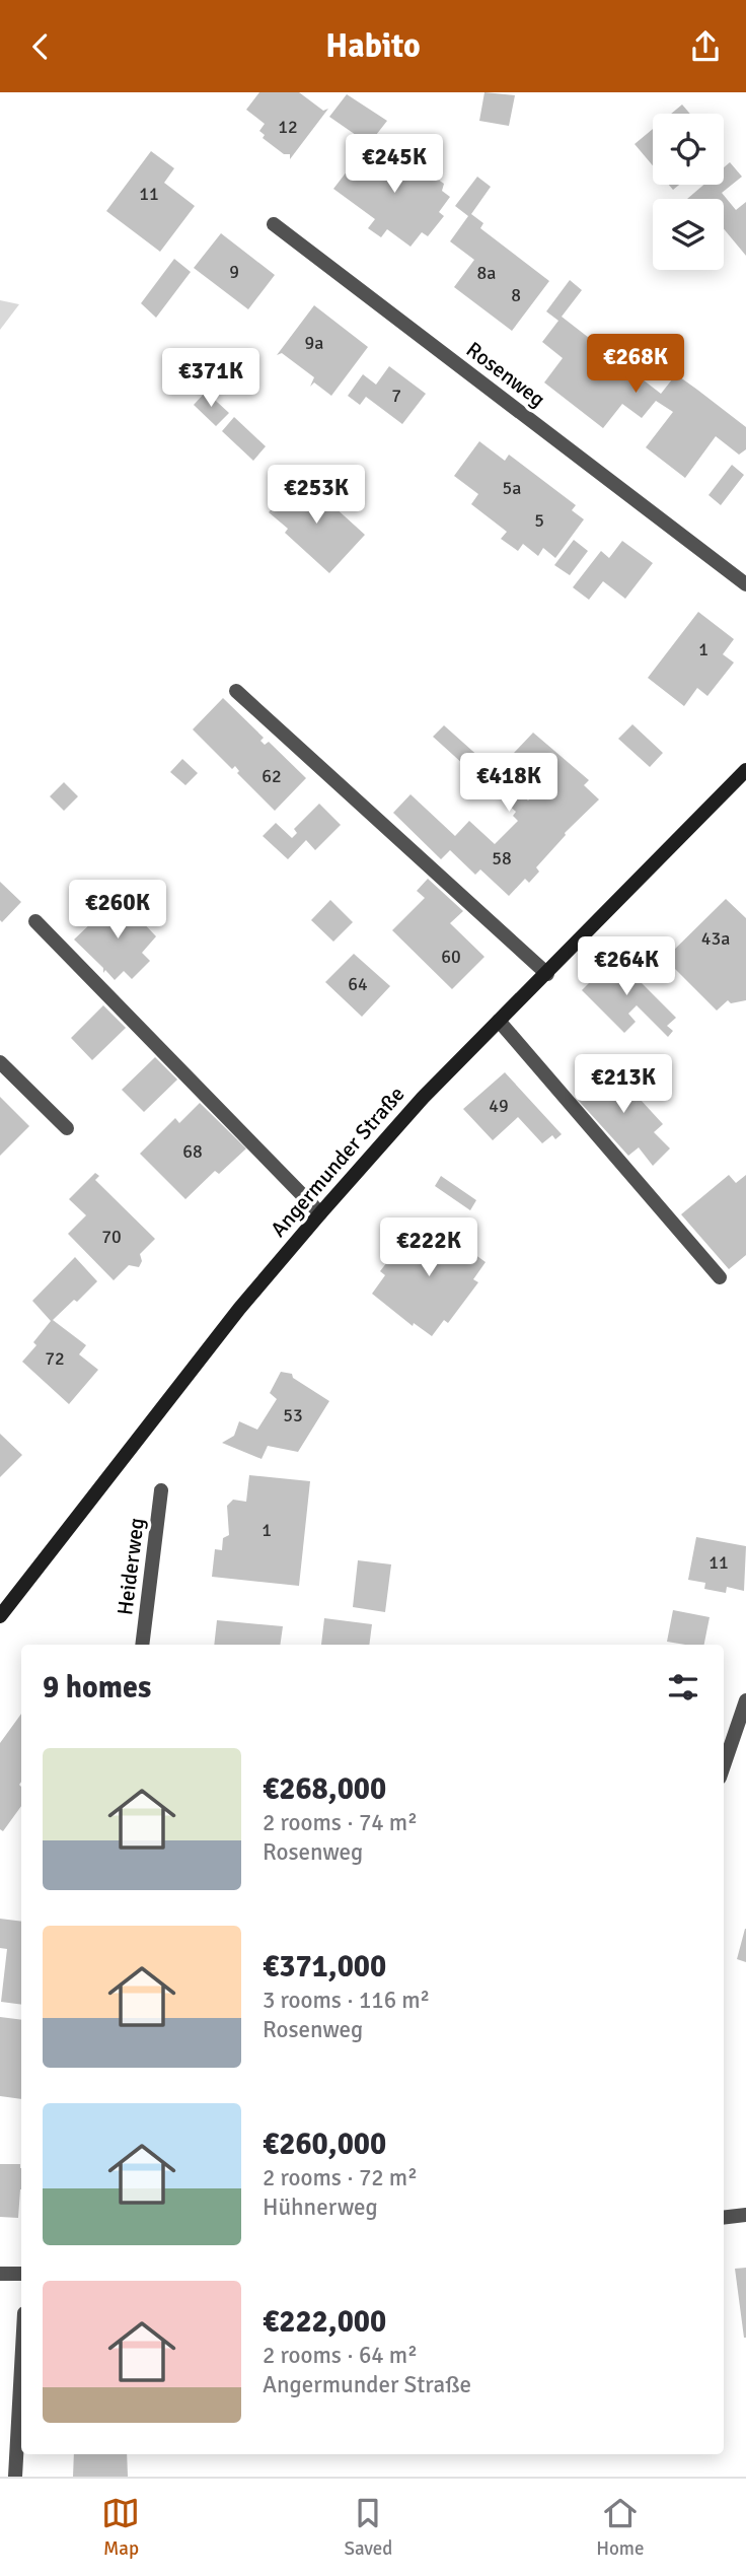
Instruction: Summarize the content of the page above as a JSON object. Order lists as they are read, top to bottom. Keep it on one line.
{"streets":{"main road":["Angermunder Straße"],"street":["Rosenweg","Heiderweg"]},"house_numbers":["12","11","9","8a","8","9a","7","5a","5","1","62","58","43a","60","64","49","68","70","72","53","1","11"],"page":{"header":"Habito","price":["€245K","€268K","€371K","€253K","€418K","€260K","€264K","€213K","€222K"],"heading":"9 homes","list":[{"name":"€268,000","note":"2 rooms · 74 m² · Rosenweg"},{"name":"€371,000","note":"3 rooms · 116 m² · Rosenweg"},{"name":"€260,000","note":"2 rooms · 72 m² · Hühnerweg"},{"name":"€222,000","note":"2 rooms · 64 m² · Angermunder Straße"}],"tabs":["Map","Saved","Home"]}}
